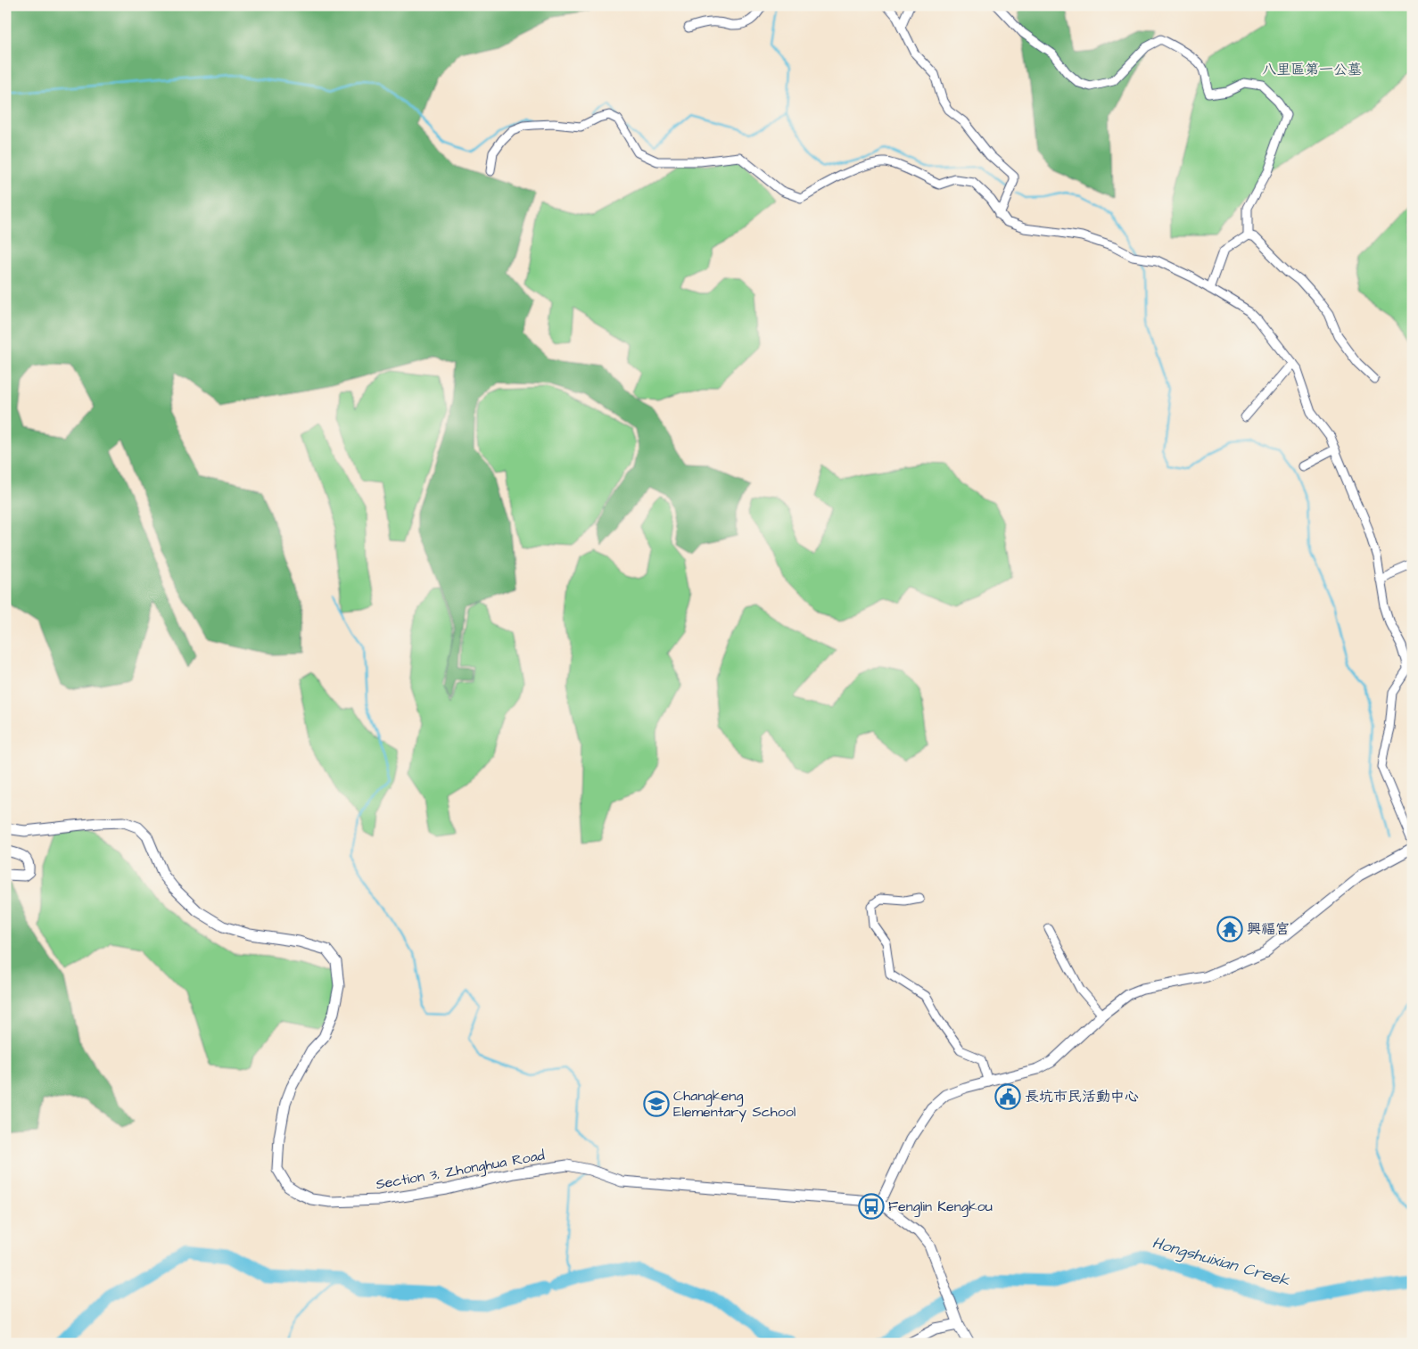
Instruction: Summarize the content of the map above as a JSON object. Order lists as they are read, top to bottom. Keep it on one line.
{"streets":{"main road":["Section 3, Zhonghua Road"]},"water":["Hongshuixian Creek"],"parks":["八里區第一公墓"],"places":{"temple":["興福宮"],"public building":["長坑市民活動中心"],"school or university":["Changkeng Elementary School"],"bus stop":["Fenglin Kengkou"]}}
